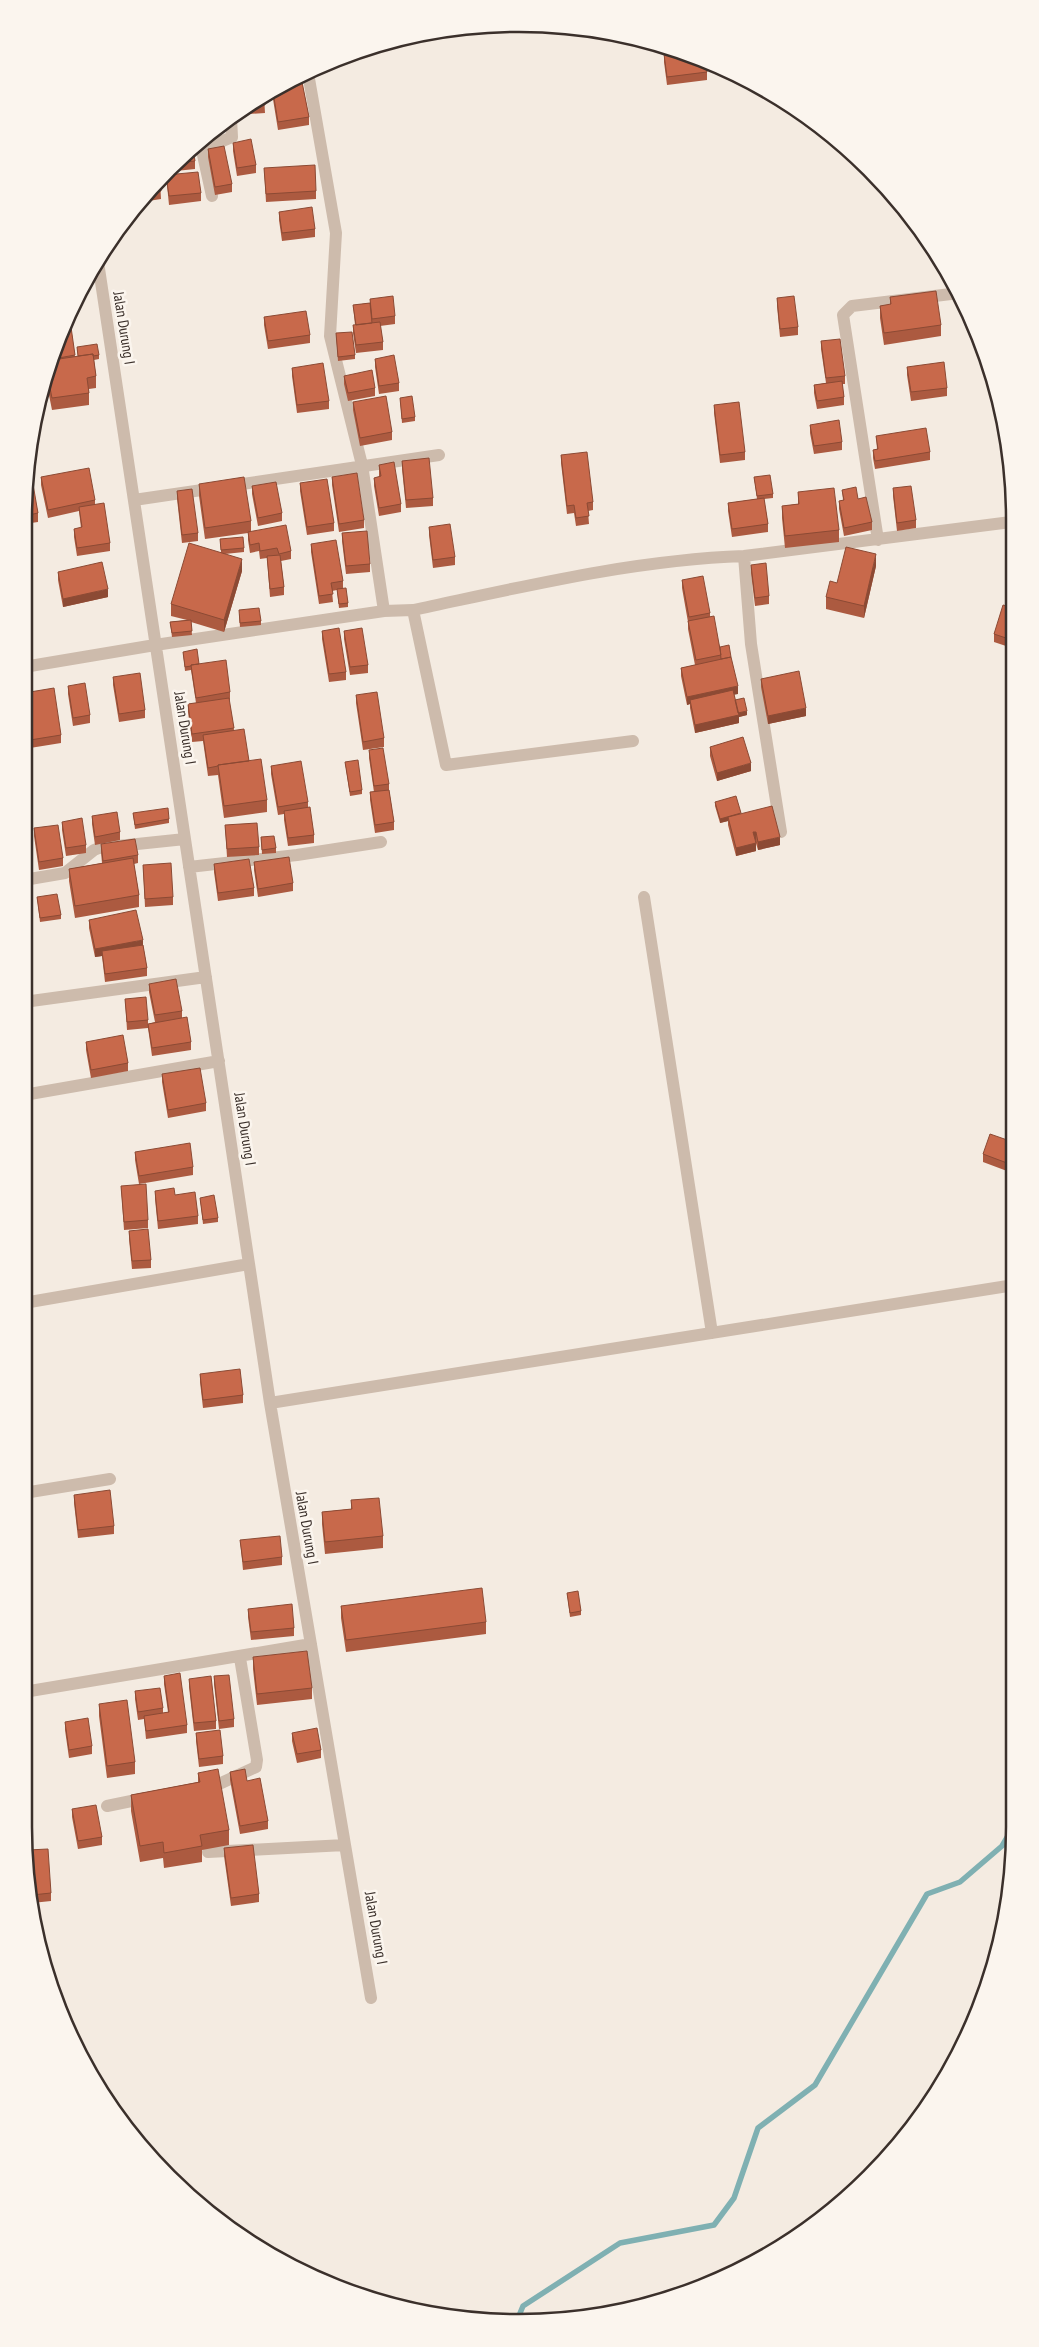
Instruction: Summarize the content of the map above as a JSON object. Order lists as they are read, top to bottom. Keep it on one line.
{"streets":{"street":["Jalan Durung I"]}}
